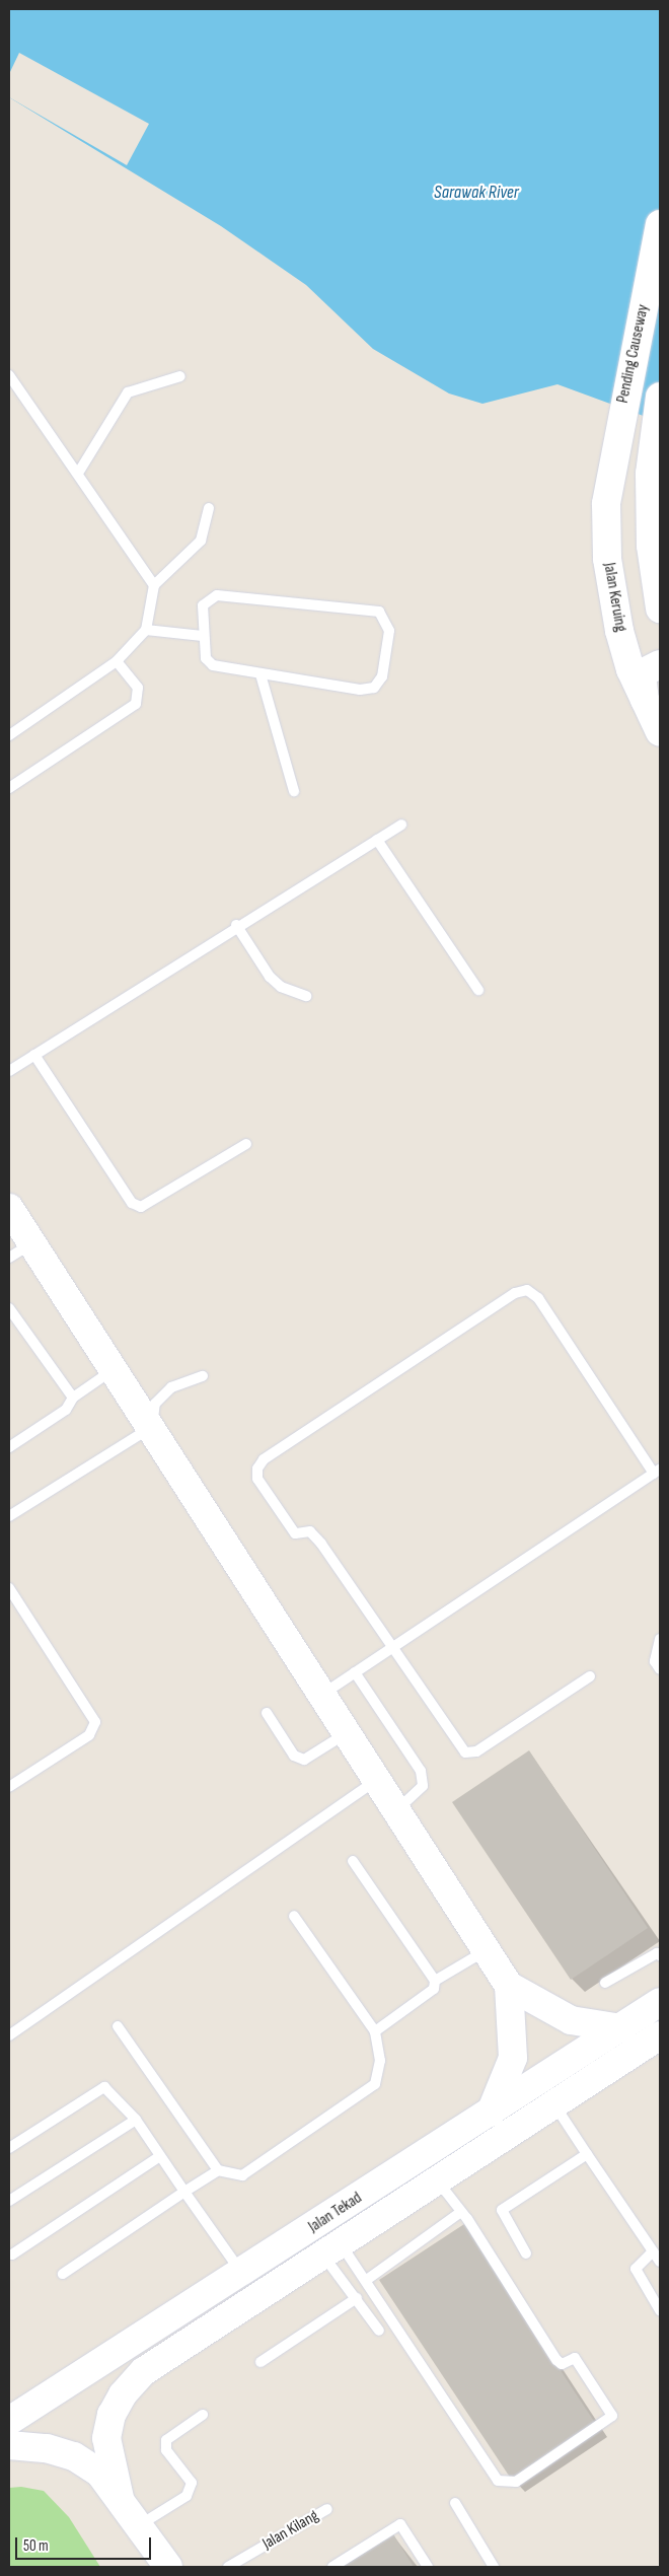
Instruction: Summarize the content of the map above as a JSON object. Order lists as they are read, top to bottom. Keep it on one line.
{"streets":{"street":["Pending Causeway","Jalan Keruing","Jalan Tekad"],"lane":["Jalan Kilang"]},"crossings":[["Pending Causeway","Jalan Keruing"]],"water":["Sarawak River"],"scale_bar":"50 m"}
